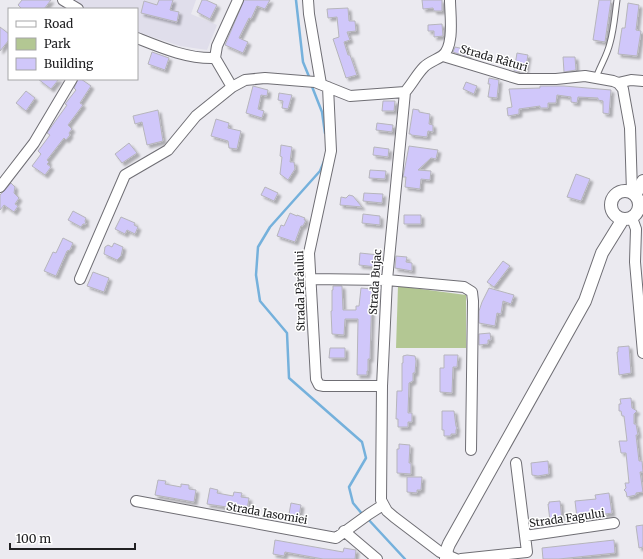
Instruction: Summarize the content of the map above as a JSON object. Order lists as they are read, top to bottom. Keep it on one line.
{"streets":{"street":["Strada Râturi","Strada Bujac","Strada Pârâului","Strada Iasomiei","Strada Fagului"]},"crossings":[["Strada Bujac","Strada Pârâului"],["Strada Bujac","Strada Iasomiei"]],"legend":["Road","Park","Building"],"scale_bar":"100 m"}
